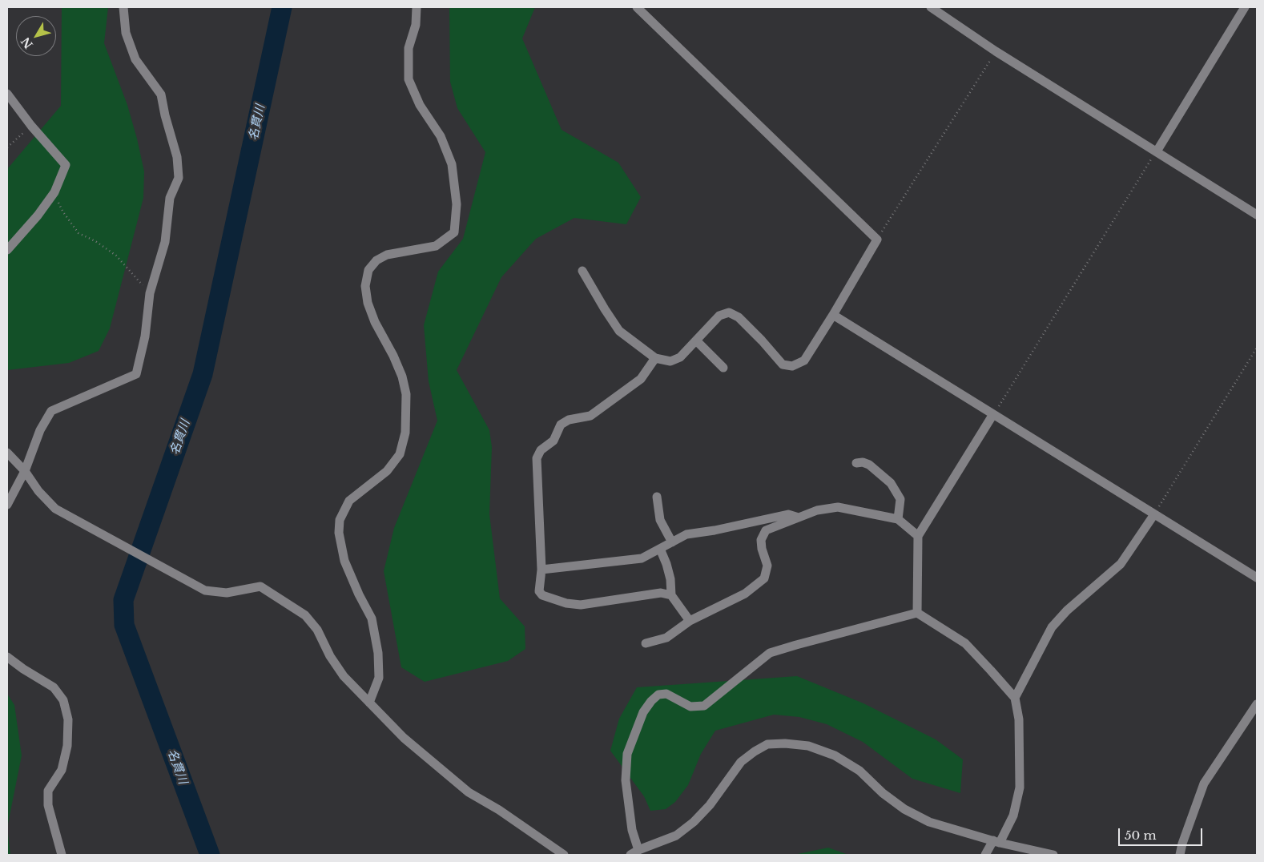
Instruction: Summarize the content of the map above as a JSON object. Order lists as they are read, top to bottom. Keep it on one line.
{"water":["名貫川"],"scale_bar":"50 m","north":"bottom left"}
